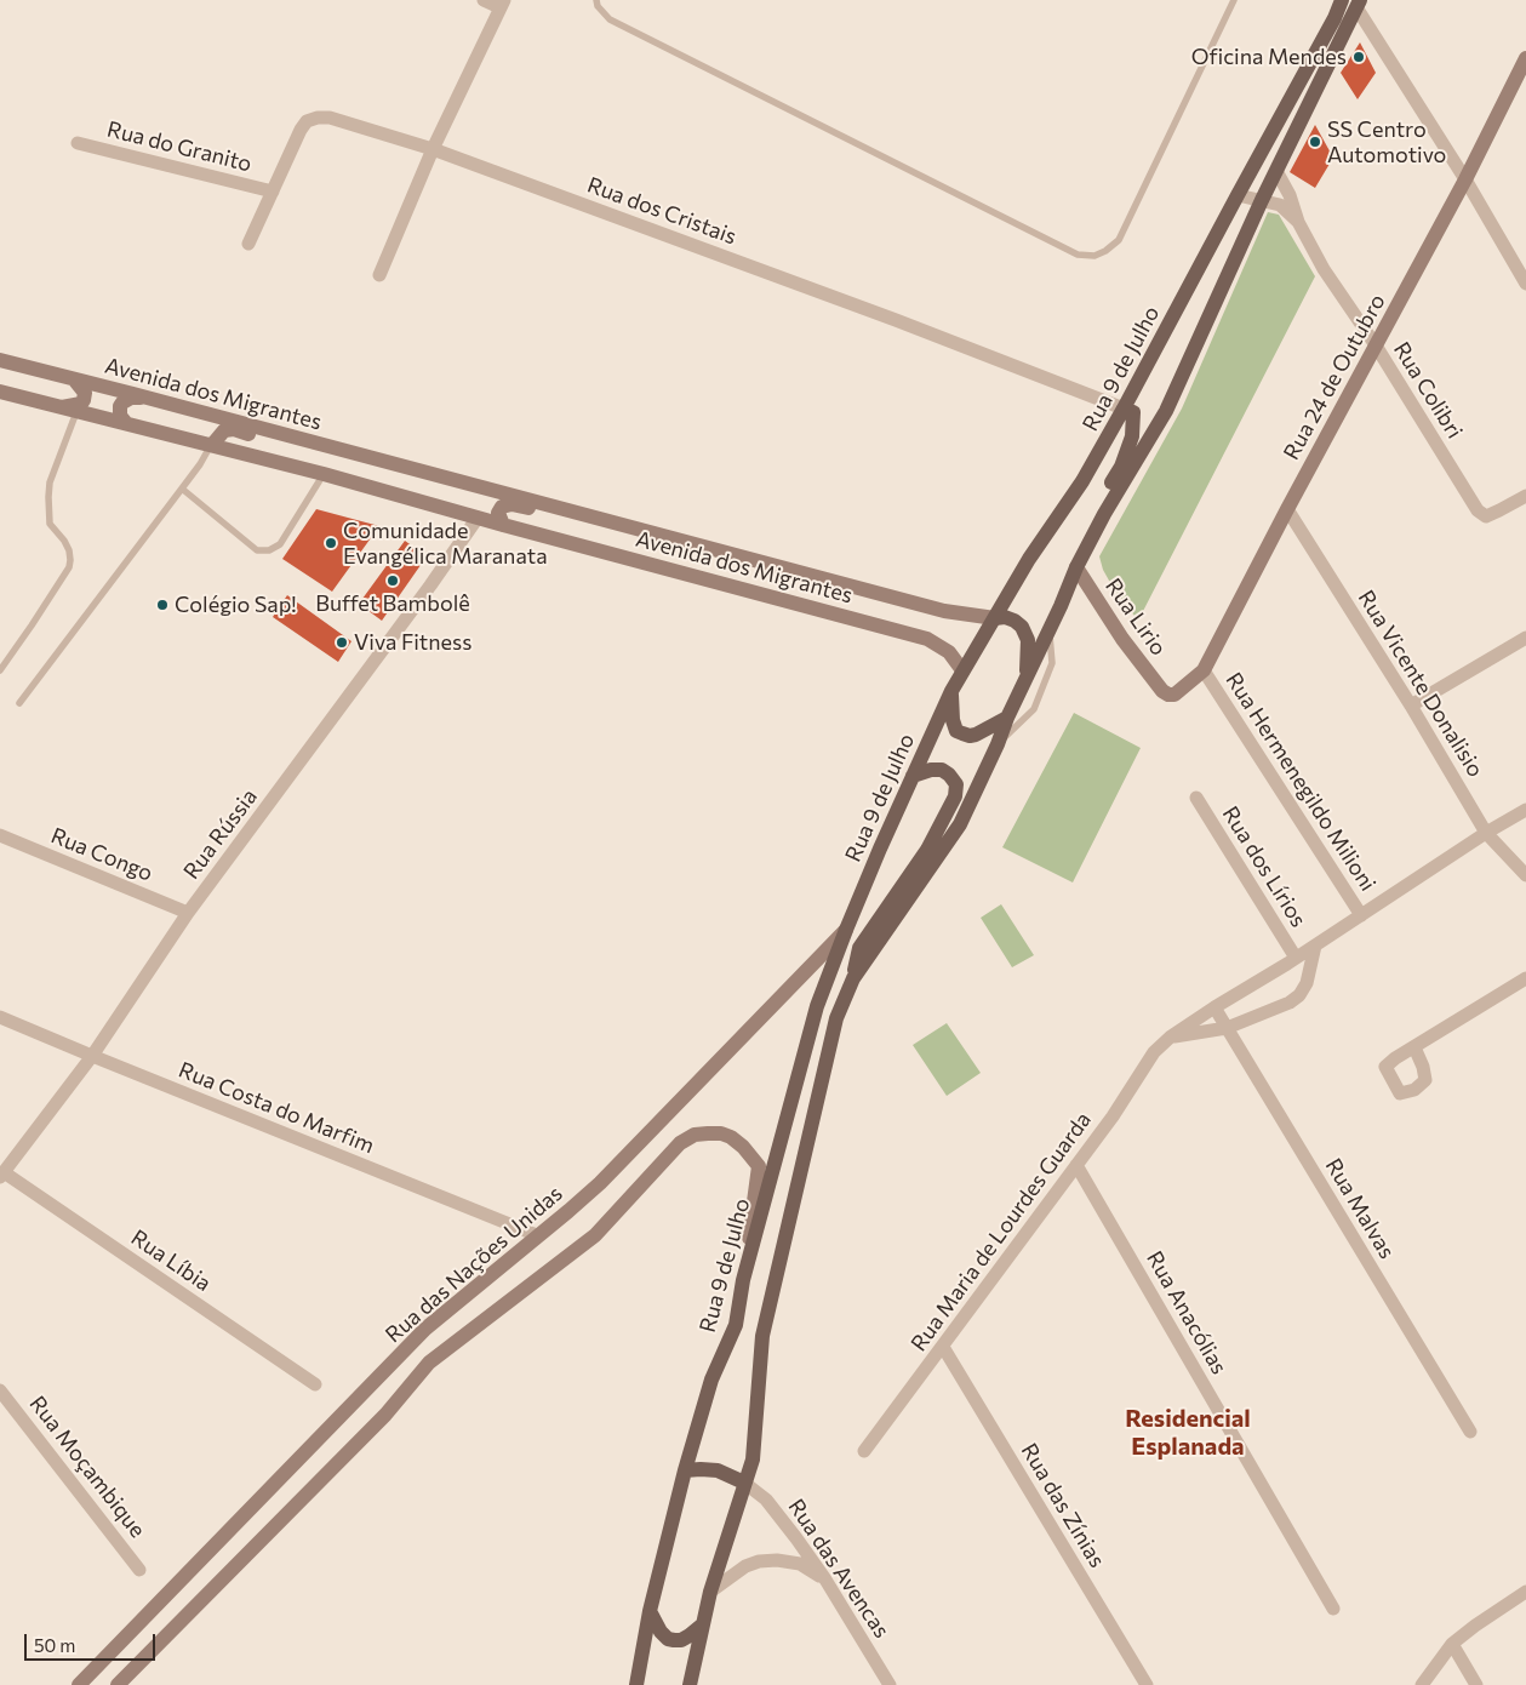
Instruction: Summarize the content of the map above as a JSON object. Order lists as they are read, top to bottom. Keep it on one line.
{"streets":{"main road":["Rua 9 de Julho"],"street":["Rua do Granito","Rua dos Cristais","Rua 24 de Outubro","Rua Colibri","Avenida dos Migrantes","Rua Lirio","Rua Vicente Donalisio","Rua Hermenegildo Milioni","Rua Rússia","Rua Congo","Rua dos Lírios","Rua Costa do Marfim","Rua Malvas","Rua Maria de Lourdes Guarda","Rua Líbia","Rua das Nações Unidas","Rua Anacólias","Rua Moçambique","Rua das Zínias","Rua das Avencas"]},"crossings":[["Rua do Granito","Rua dos Cristais"],["Rua dos Cristais","Rua 9 de Julho"],["Rua 9 de Julho","Rua Colibri"],["Rua 9 de Julho","Avenida dos Migrantes"],["Rua 9 de Julho","Rua das Nações Unidas"],["Rua 24 de Outubro","Rua Colibri"],["Rua 24 de Outubro","Rua Lirio"],["Rua 24 de Outubro","Rua Vicente Donalisio"],["Rua 24 de Outubro","Rua Hermenegildo Milioni"],["Avenida dos Migrantes","Rua Rússia"],["Rua Vicente Donalisio","Rua Maria de Lourdes Guarda"],["Rua Hermenegildo Milioni","Rua Maria de Lourdes Guarda"],["Rua Rússia","Rua Congo"],["Rua Rússia","Rua Costa do Marfim"],["Rua Rússia","Rua Líbia"],["Rua dos Lírios","Rua Maria de Lourdes Guarda"],["Rua Costa do Marfim","Rua das Nações Unidas"],["Rua Malvas","Rua Maria de Lourdes Guarda"],["Rua Maria de Lourdes Guarda","Rua Anacólias"],["Rua Maria de Lourdes Guarda","Rua das Zínias"]],"districts":["Residencial Esplanada"],"places":["Oficina Mendes","SS Centro Automotivo","Comunidade Evangélica Maranata","Buffet Bambolê","Colégio Sap!","Viva Fitness"],"scale_bar":"50 m"}
